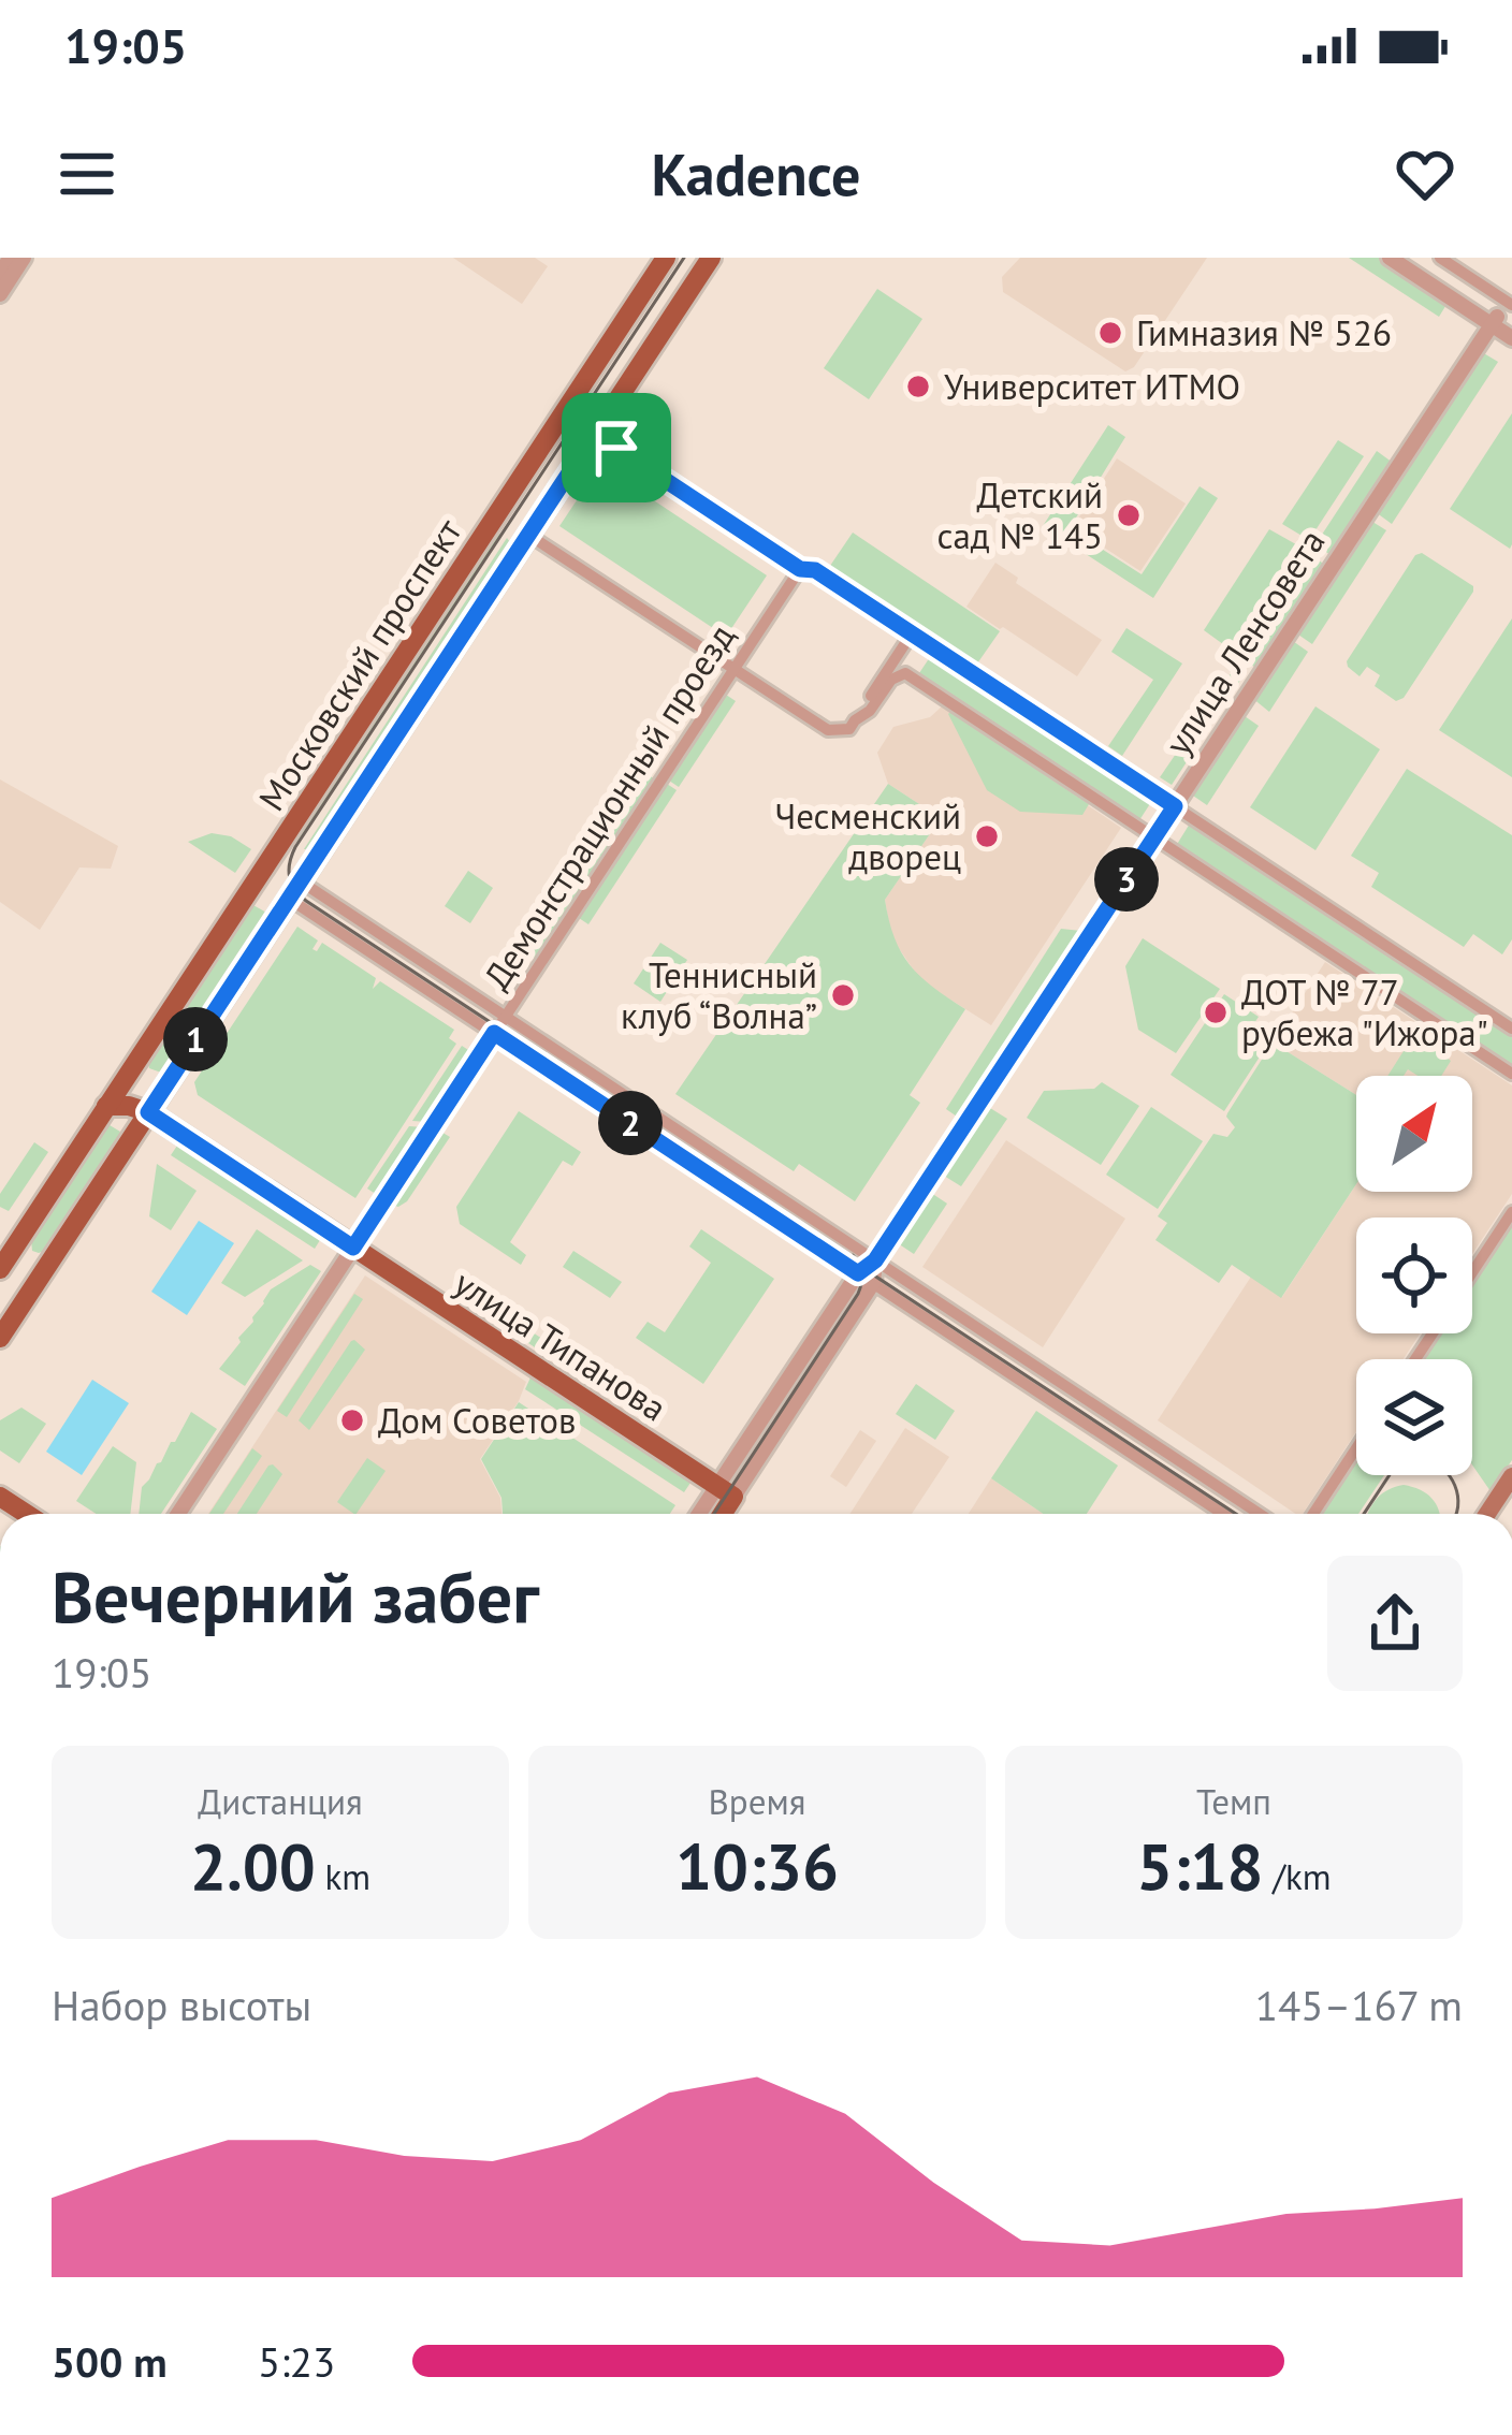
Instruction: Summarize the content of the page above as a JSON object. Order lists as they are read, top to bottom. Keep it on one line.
{"streets":{"main road":["улица Ленсовета","Московский проспект","улица Типанова"],"street":["Демонстрационный проезд"]},"crossings":[["улица Ленсовета","улица Типанова"],["Московский проспект","улица Типанова"],["Демонстрационный проезд","улица Типанова"]],"places":["Гимназия № 526","Университет ИТМО","Детский сад № 145","Чесменский дворец","Теннисный клуб “Волна”","ДОТ № 77 рубежа \"Ижора\"","Дом Советов"],"north":"top right","page":{"status":"19:05","header":"Kadence","pins":["3","1","2"],"heading":["Вечерний забег","19:05"],"stats":[["Дистанция","2.00 km"],["Время","10:36"],["Темп","5:18 /km"]],"chart":["Набор высоты","145–167 m"],"list":[{"name":"500 m","note":"5:23"}]}}
